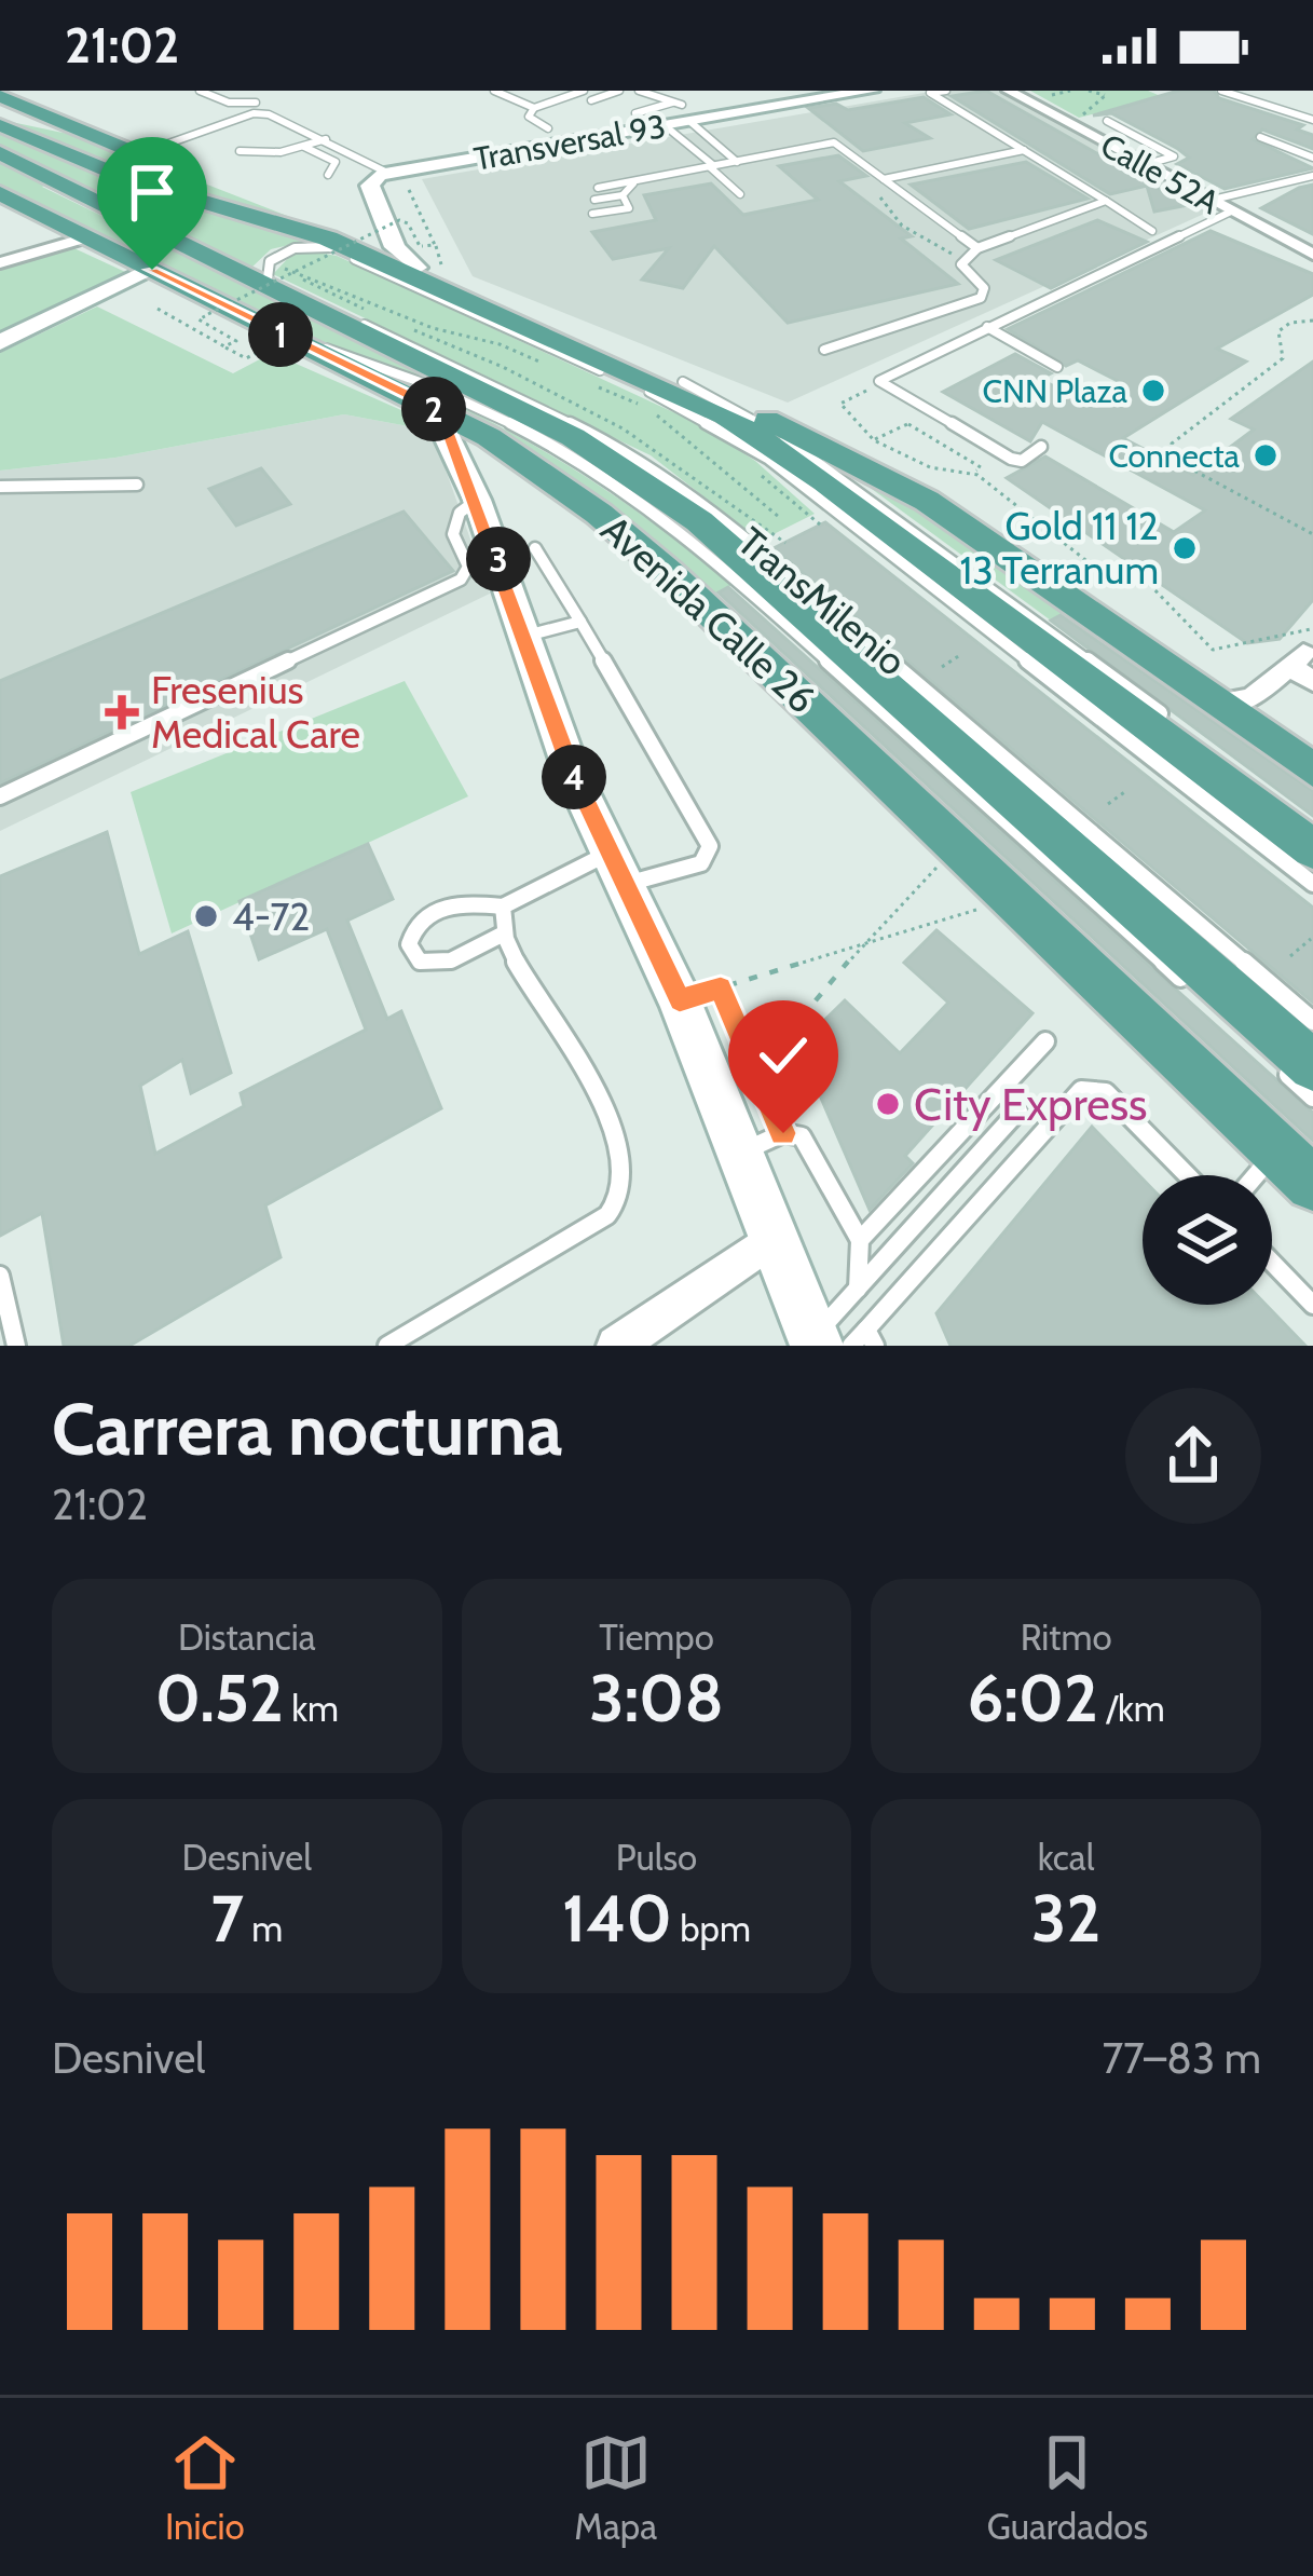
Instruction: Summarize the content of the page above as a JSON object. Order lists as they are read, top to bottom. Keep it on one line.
{"streets":{"main road":["Transversal 93","Avenida Calle 26"],"street":["Calle 52A"],"lane":["TransMilenio"]},"crossings":[["TransMilenio","Avenida Calle 26"]],"places":{"other":["CNN Plaza","Connecta","Gold 11 12 13 Terranum","4-72","City Express"],"health":["Fresenius Medical Care"]},"page":{"status":"21:02","pins":["1","2","3","4"],"heading":["Carrera nocturna","21:02"],"stats":[["Distancia","0.52 km"],["Tiempo","3:08"],["Ritmo","6:02 /km"],["Desnivel","7 m"],["Pulso","140 bpm"],["kcal","32"]],"chart":["Desnivel","77–83 m"],"tabs":["Inicio","Mapa","Guardados"]}}
